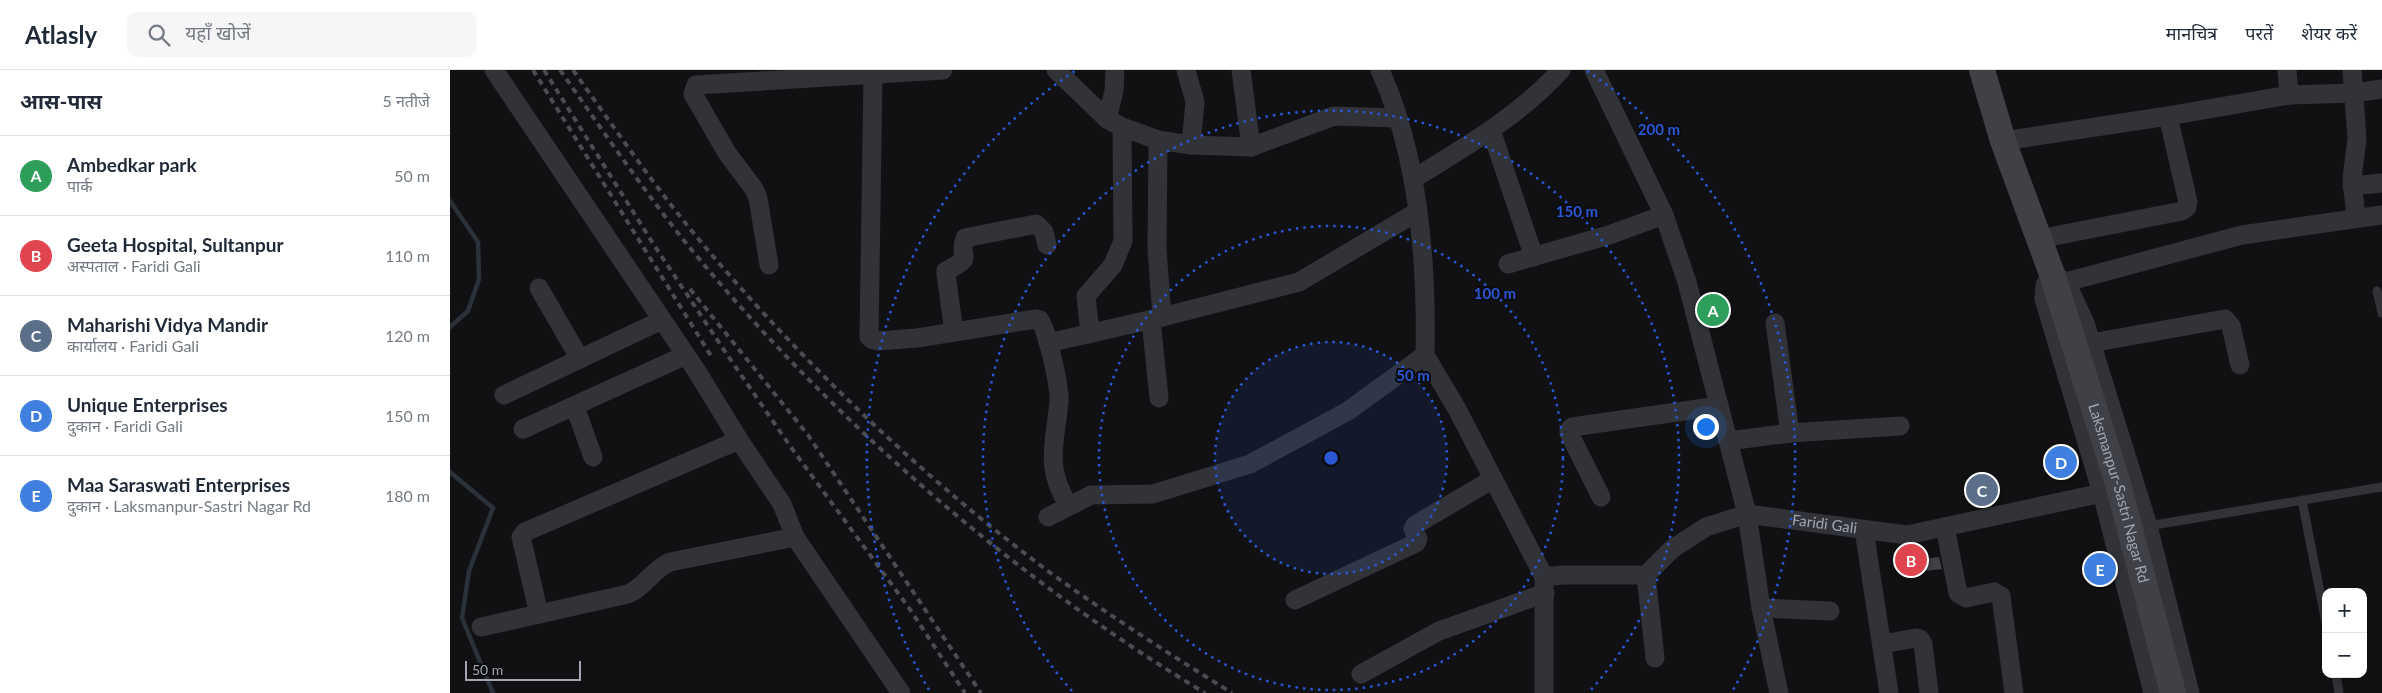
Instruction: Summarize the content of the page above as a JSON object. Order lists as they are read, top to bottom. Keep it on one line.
{"streets":{"street":["Laksmanpur-Sastri Nagar Rd","Faridi Gali"]},"scale_bar":"50 m","page":{"header":"Atlasly","search":"यहाँ खोजें","nav":["मानचित्र","परतें","शेयर करें"],"heading":["आस-पास","5 नतीजे"],"list":[{"mark":"A","name":"Ambedkar park","note":"पार्क","value":"50 m"},{"mark":"B","name":"Geeta Hospital, Sultanpur","note":"अस्पताल · Faridi Gali","value":"110 m"},{"mark":"C","name":"Maharishi Vidya Mandir","note":"कार्यालय · Faridi Gali","value":"120 m"},{"mark":"D","name":"Unique Enterprises","note":"दुकान · Faridi Gali","value":"150 m"},{"mark":"E","name":"Maa Saraswati Enterprises","note":"दुकान · Laksmanpur-Sastri Nagar Rd","value":"180 m"}],"pins":["A","D","C","B","E"],"map_buttons":["+","−"],"scale":"50 m"},"rings":["200 m","150 m","100 m","50 m"]}
